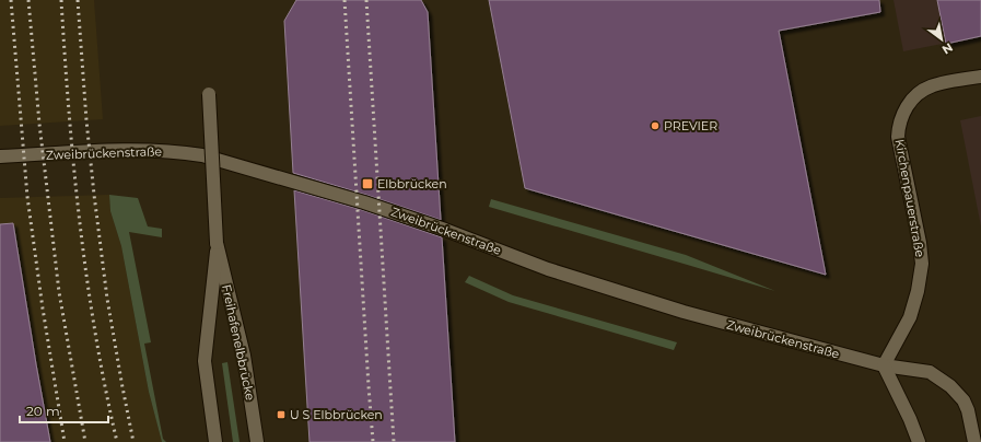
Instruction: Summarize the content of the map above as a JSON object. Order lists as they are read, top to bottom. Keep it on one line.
{"streets":{"main road":["Zweibrückenstraße","Kirchenpauerstraße","Freihafenelbbrücke"]},"crossings":[["Zweibrückenstraße","Kirchenpauerstraße"]],"places":{"other":["PREVIER"],"transit":["Elbbrücken","U S Elbbrücken"]},"scale_bar":"20 m","north":"bottom right"}
